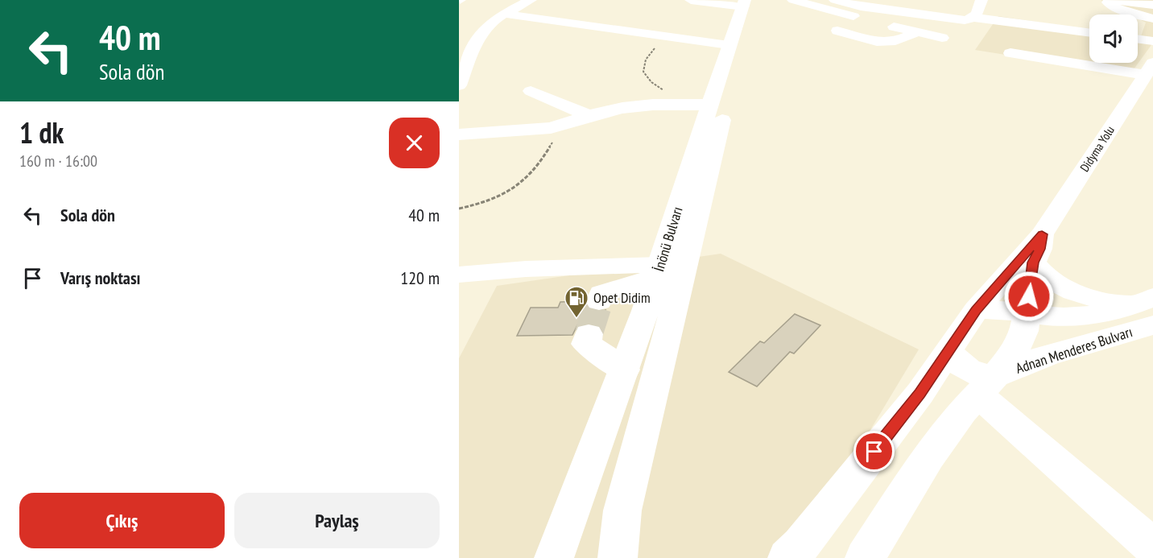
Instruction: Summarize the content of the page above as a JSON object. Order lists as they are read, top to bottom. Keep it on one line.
{"streets":{"main road":["Didyma Yolu","İnönü Bulvarı","Adnan Menderes Bulvarı"]},"places":{"fuel station":["Opet Didim"]},"page":{"turn":["40 m","Sola dön"],"heading":["1 dk","160 m · 16:00"],"list":[{"name":"Sola dön","value":"40 m"},{"name":"Varış noktası","value":"120 m"}],"buttons":["Çıkış","Paylaş"]}}
